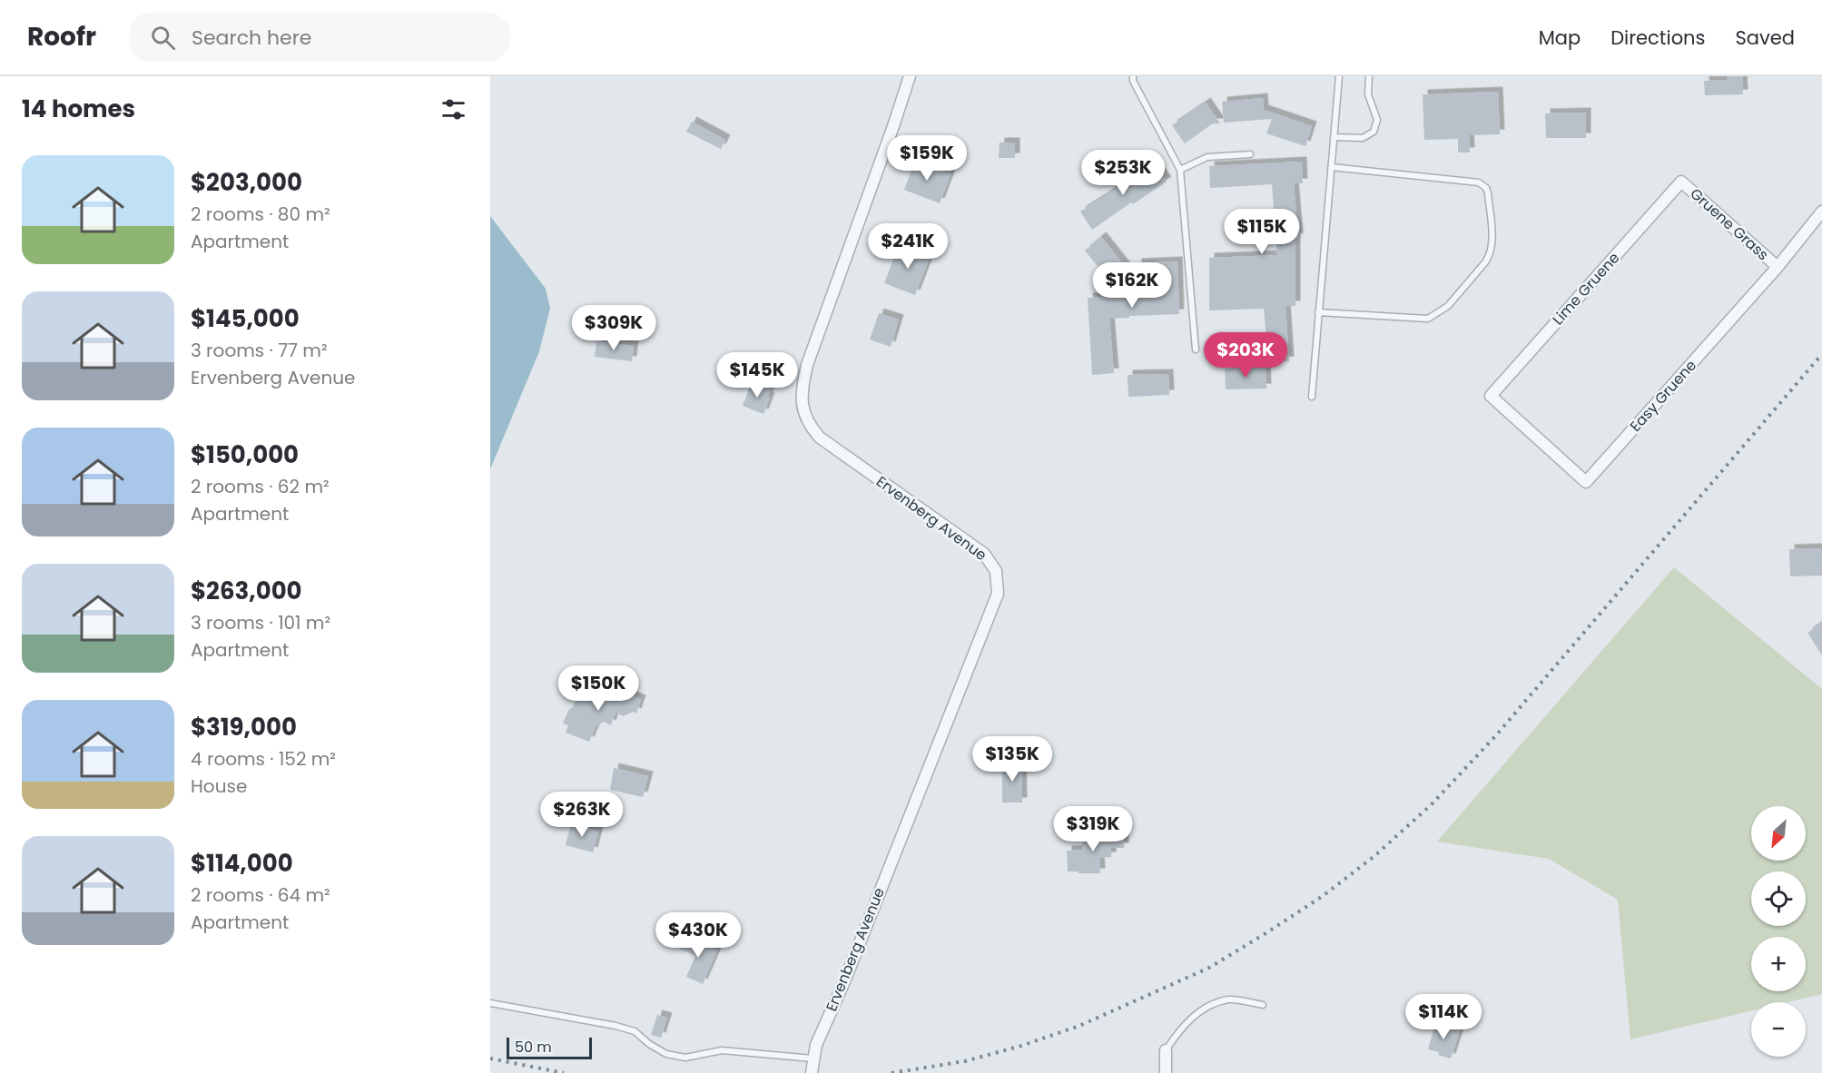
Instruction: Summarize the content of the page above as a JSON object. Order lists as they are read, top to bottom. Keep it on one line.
{"streets":{"street":["Gruene Grass","Lime Gruene","Easy Gruene","Ervenberg Avenue"]},"crossings":[["Gruene Grass","Lime Gruene"],["Gruene Grass","Easy Gruene"],["Lime Gruene","Easy Gruene"]],"scale_bar":"50 m","north":"bottom left","page":{"header":"Roofr","search":"Search here","nav":["Map","Directions","Saved"],"heading":"14 homes","price":["$159K","$253K","$115K","$241K","$162K","$309K","$203K","$145K","$150K","$135K","$263K","$319K","$430K","$114K"],"list":[{"name":"$203,000","note":"2 rooms · 80 m² · Apartment"},{"name":"$145,000","note":"3 rooms · 77 m² · Ervenberg Avenue"},{"name":"$150,000","note":"2 rooms · 62 m² · Apartment"},{"name":"$263,000","note":"3 rooms · 101 m² · Apartment"},{"name":"$319,000","note":"4 rooms · 152 m² · House"},{"name":"$114,000","note":"2 rooms · 64 m² · Apartment"}],"map_buttons":["+","−"],"scale":"50 m"}}
